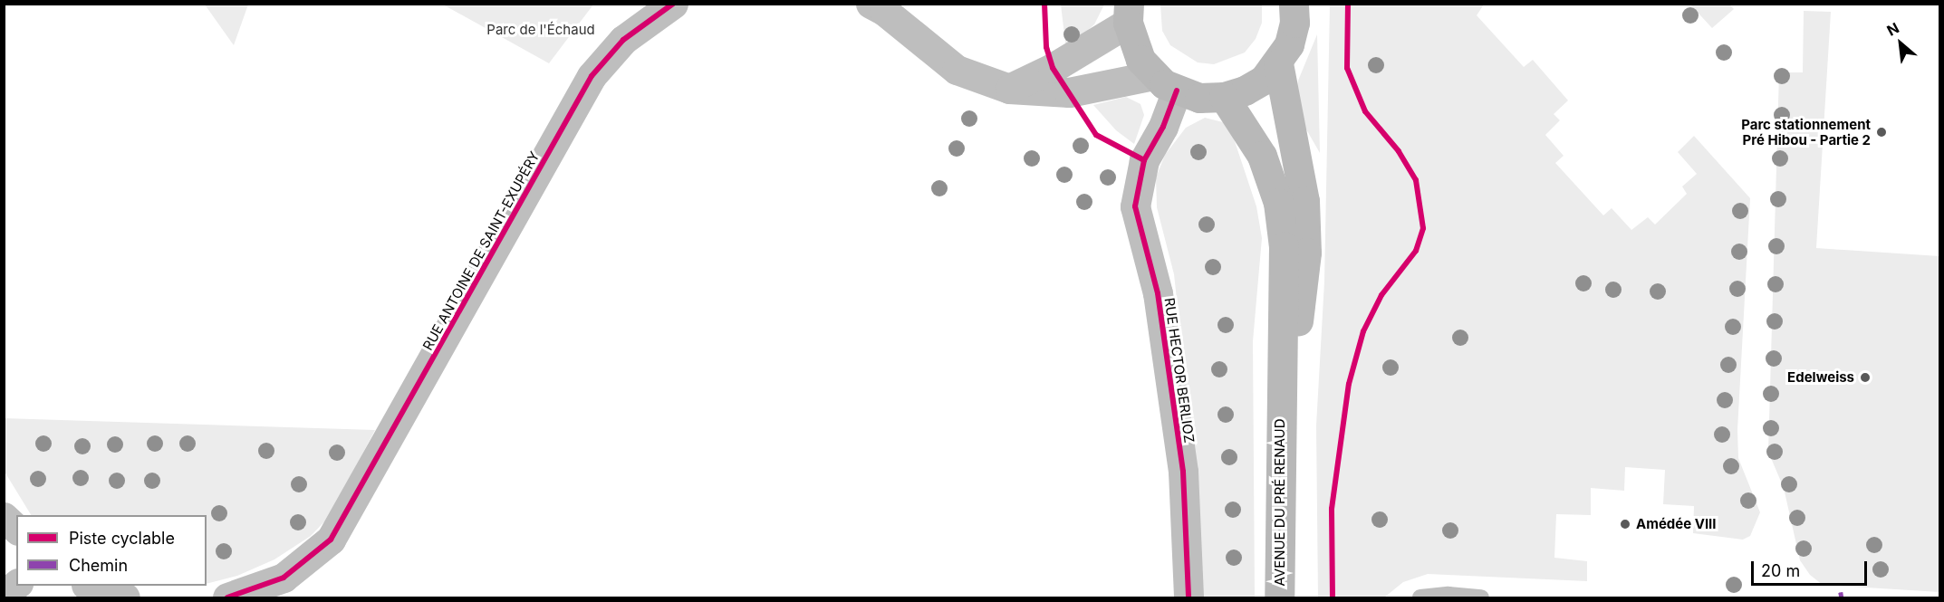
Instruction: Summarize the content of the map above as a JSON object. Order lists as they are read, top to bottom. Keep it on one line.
{"streets":{"main road":["AVENUE DU PRÉ RENAUD"],"street":["RUE ANTOINE DE SAINT-EXUPÉRY","RUE HECTOR BERLIOZ"]},"parks":["Parc de l'Échaud"],"places":["Parc stationnement Pré Hibou - Partie 2","Edelweiss","Amédée VIII"],"legend":["Piste cyclable","Chemin"],"scale_bar":"20 m","north":"top left"}
